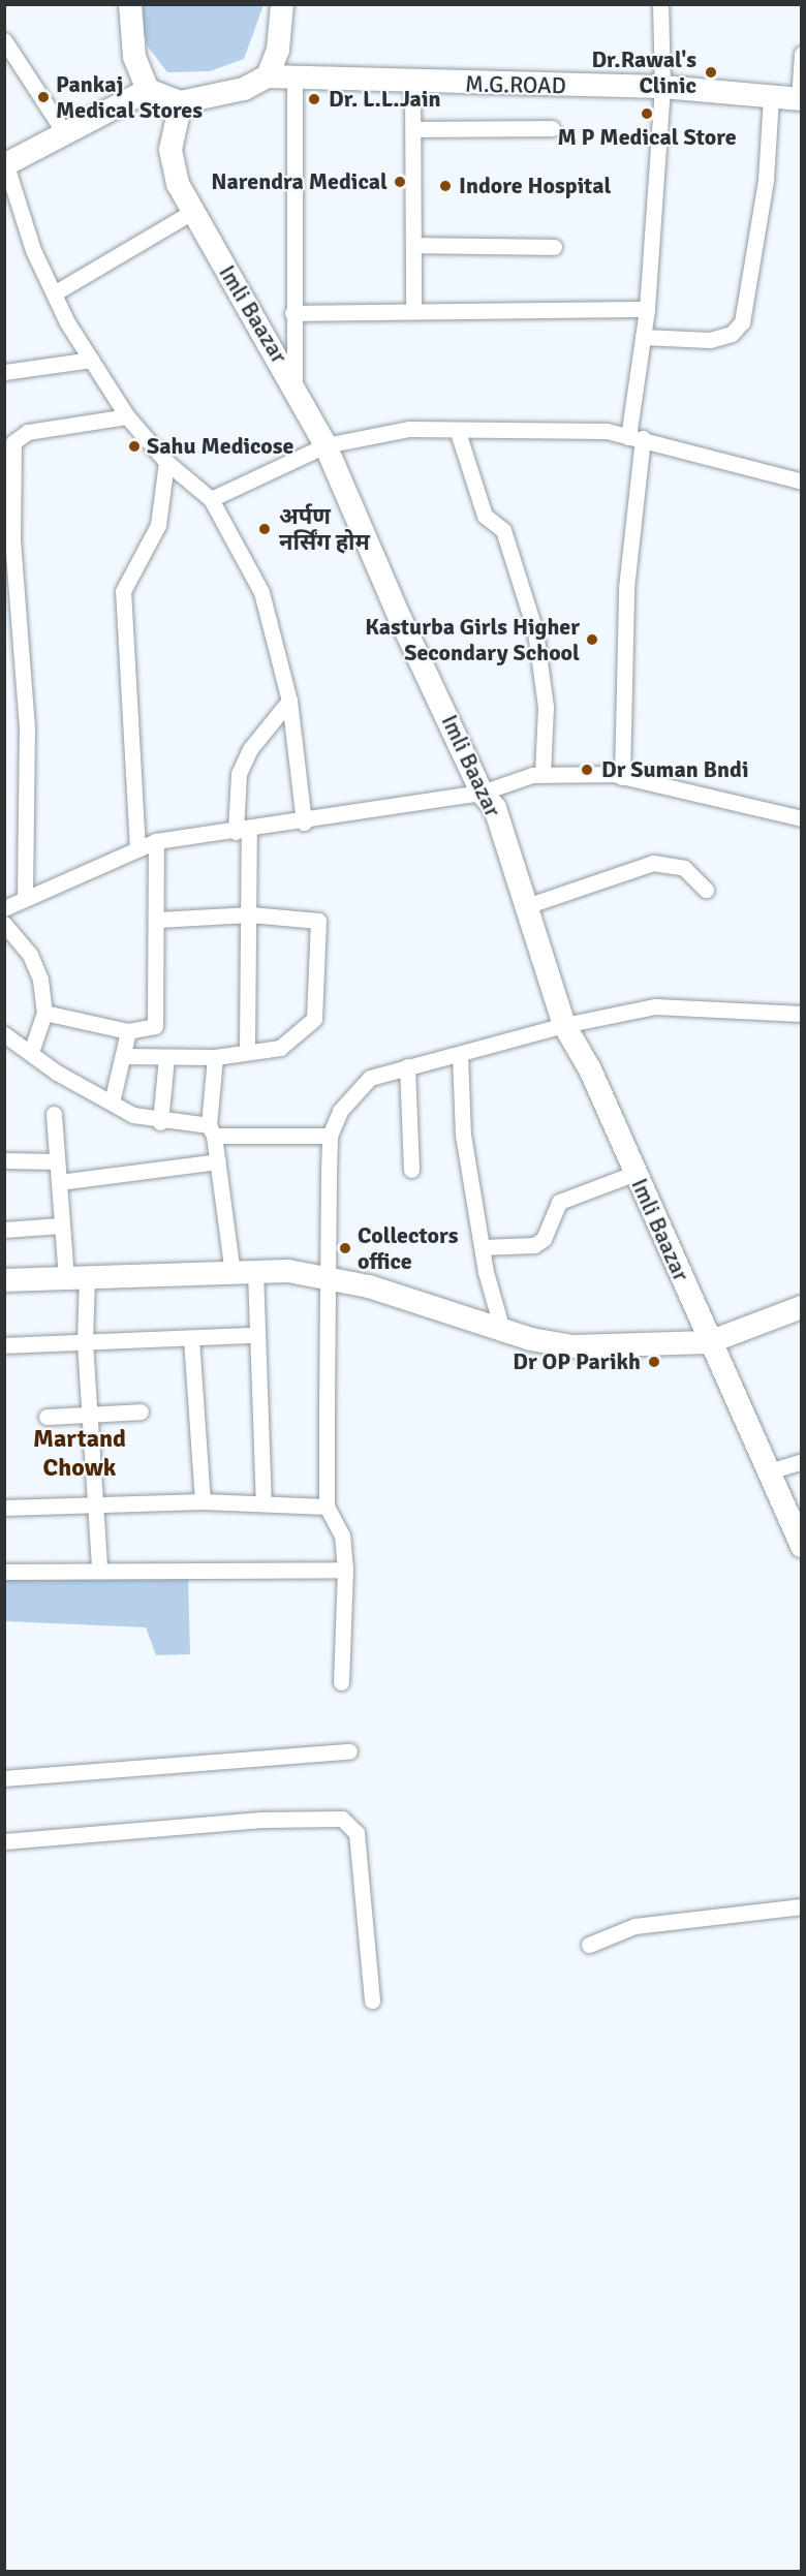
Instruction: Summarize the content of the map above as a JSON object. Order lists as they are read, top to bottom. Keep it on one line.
{"streets":{"main road":["M.G.ROAD","Imli Baazar"]},"districts":["Martand Chowk"],"places":["Dr.Rawal's Clinic","Pankaj Medical Stores","Dr. L.L.Jain","M P Medical Store","Narendra Medical","Indore Hospital","Sahu Medicose","अर्पण नर्सिंग होम","Kasturba Girls Higher Secondary School","Dr Suman Bndi","Collectors office","Dr OP Parikh"]}
